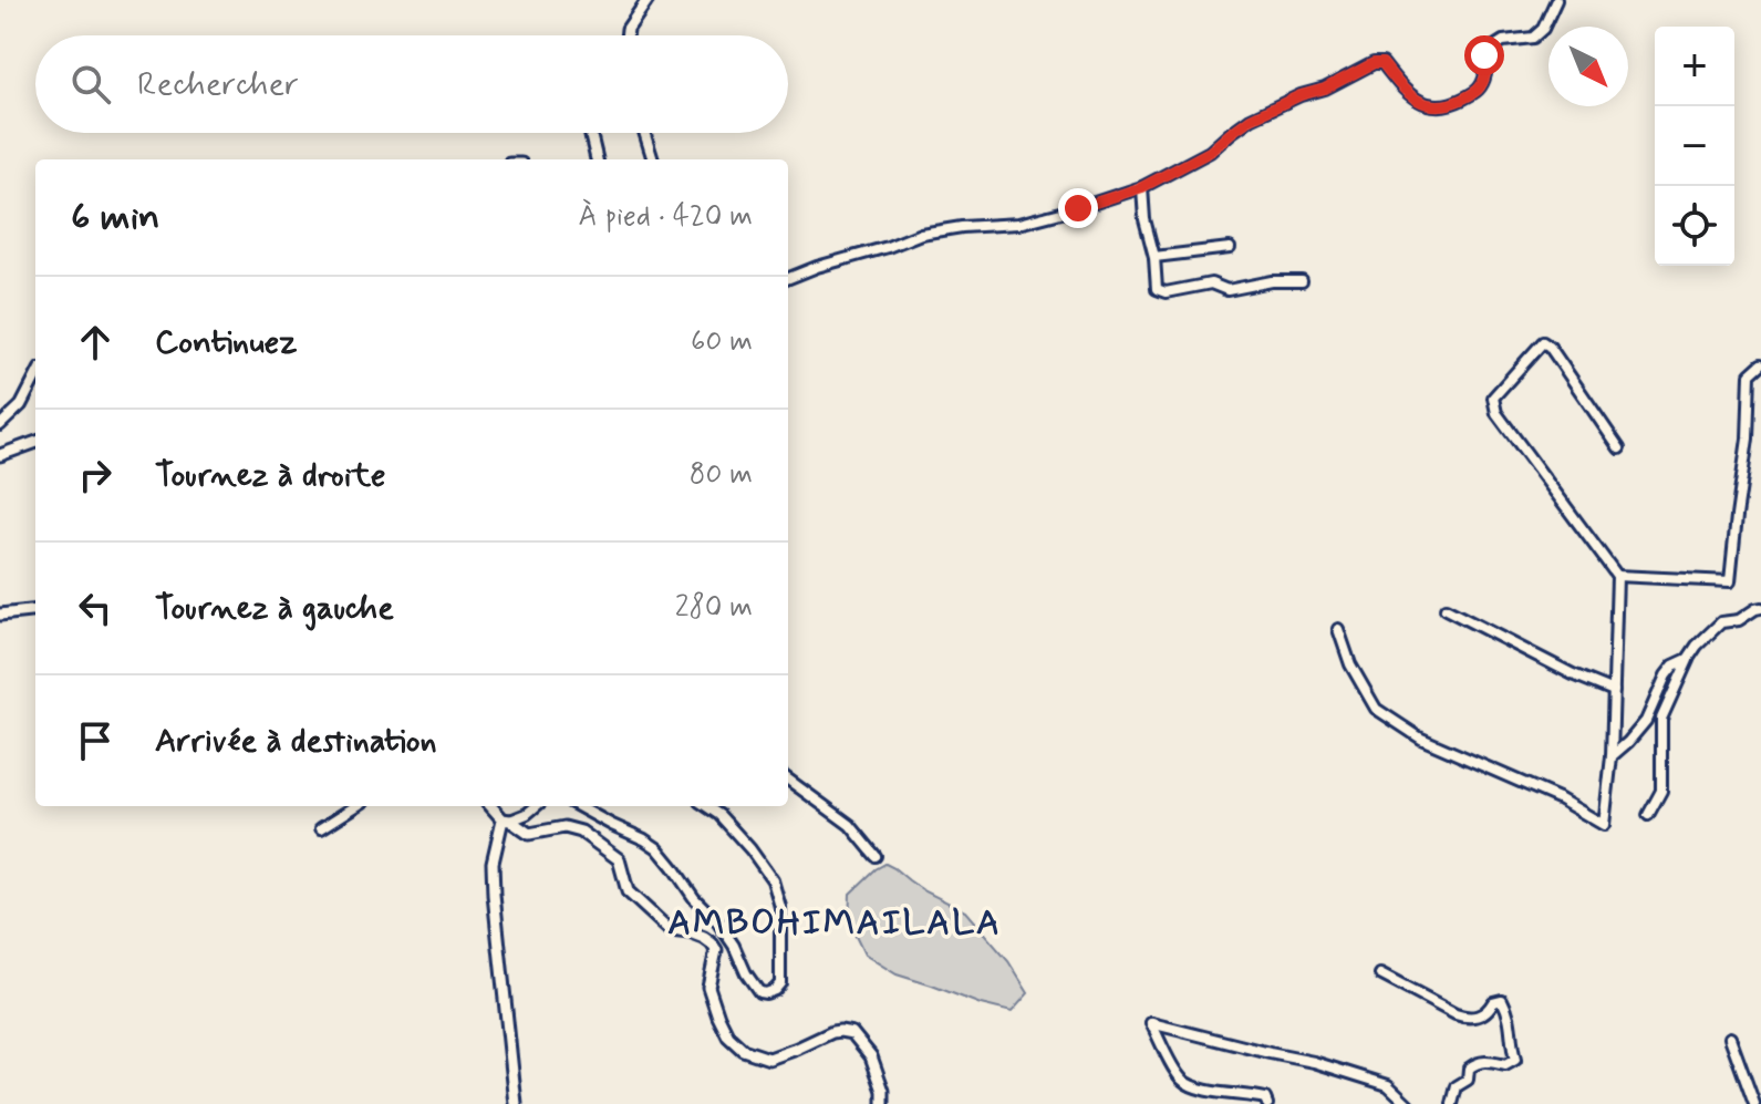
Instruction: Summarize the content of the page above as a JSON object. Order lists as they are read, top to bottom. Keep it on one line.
{"districts":["AMBOHIMAILALA"],"north":"bottom right","page":{"map_buttons":["+","−"],"search":"Rechercher","heading":["6 min","À pied · 420 m"],"list":[["Continuez","60 m"],["Tournez à droite","80 m"],["Tournez à gauche","280 m"],"Arrivée à destination"]}}
